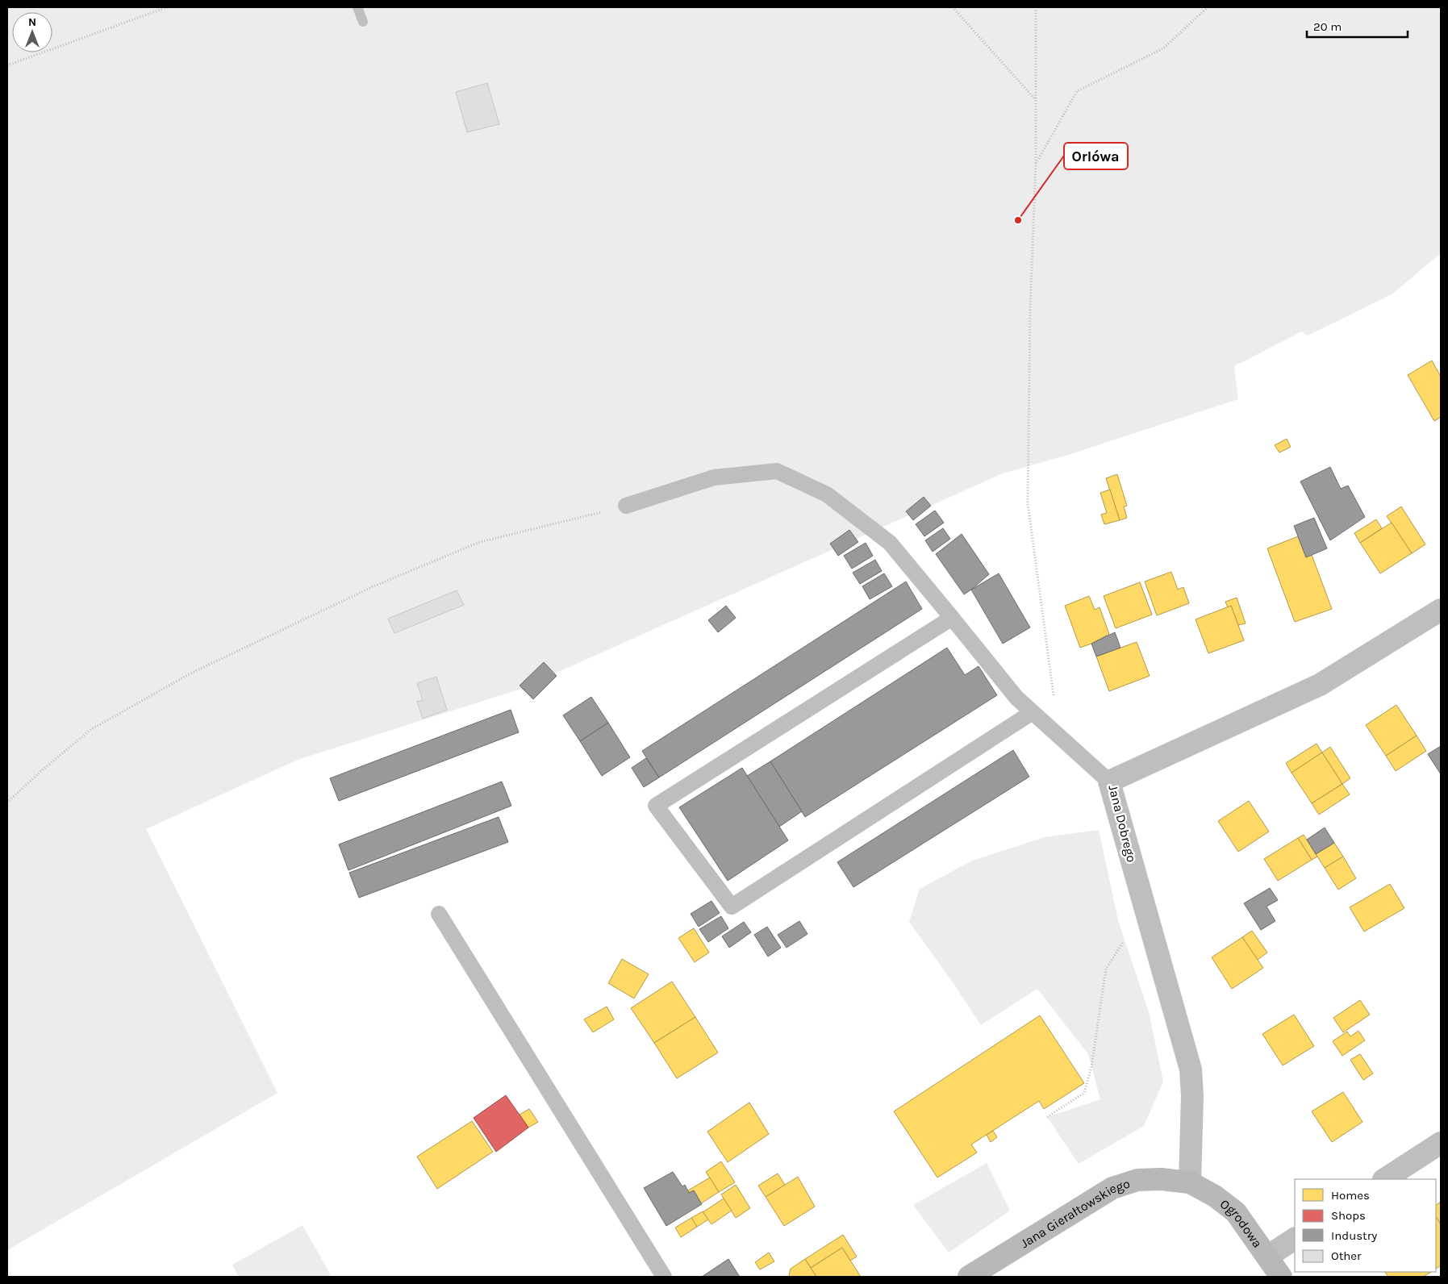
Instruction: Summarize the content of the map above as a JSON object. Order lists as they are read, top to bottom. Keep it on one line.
{"streets":{"street":["Jana Dobrego","Jana Gierałtowskiego","Ogrodowa"]},"crossings":[["Jana Dobrego","Jana Gierałtowskiego"],["Jana Dobrego","Ogrodowa"],["Jana Gierałtowskiego","Ogrodowa"]],"places":["Orlówa"],"legend":["Homes","Shops","Industry","Other"],"scale_bar":"20 m","north":"top"}
